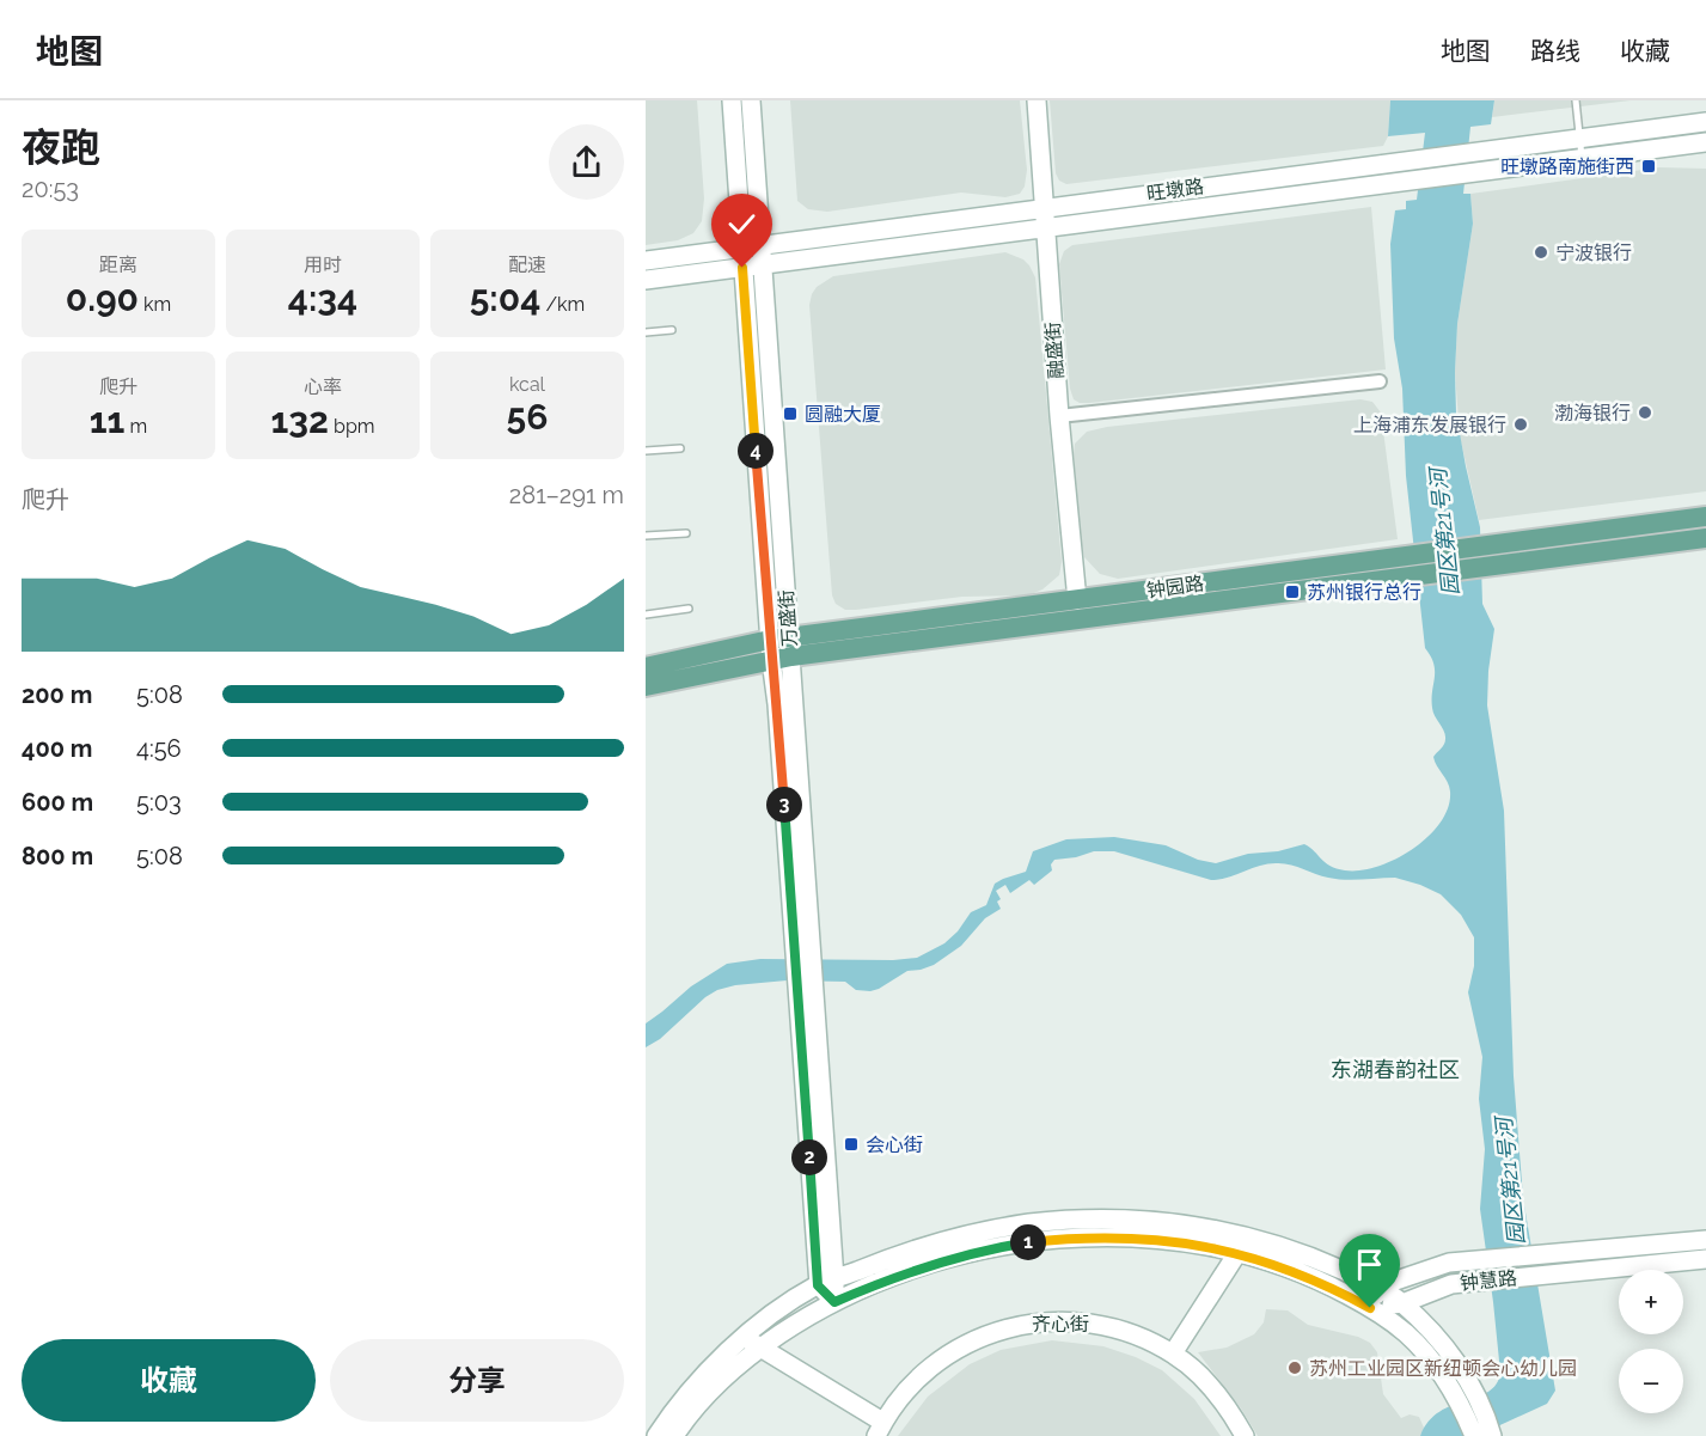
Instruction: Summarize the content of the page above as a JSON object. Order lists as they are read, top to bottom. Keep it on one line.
{"streets":{"main road":["旺墩路","融盛街","钟园路","万盛街","钟慧路","齐心街"]},"crossings":[["旺墩路","融盛街"],["旺墩路","万盛街"],["融盛街","钟园路"],["钟园路","万盛街"]],"districts":["东湖春韵社区"],"water":["园区第21号河"],"places":{"transit":["旺墩路南施街西","圆融大厦","苏州银行总行","会心街"],"other":["宁波银行","渤海银行","上海浦东发展银行","苏州工业园区新纽顿会心幼儿园"]},"page":{"header":"地图","nav":["地图","路线","收藏"],"heading":["夜跑","20:53"],"stats":[["距离","0.90 km"],["用时","4:34"],["配速","5:04 /km"],["爬升","11 m"],["心率","132 bpm"],["kcal","56"]],"pins":["4","3","2","1"],"chart":["爬升","281–291 m"],"list":[{"name":"200 m","note":"5:08"},{"name":"400 m","note":"4:56"},{"name":"600 m","note":"5:03"},{"name":"800 m","note":"5:08"}],"map_buttons":["+","−"],"buttons":["收藏","分享"]}}
